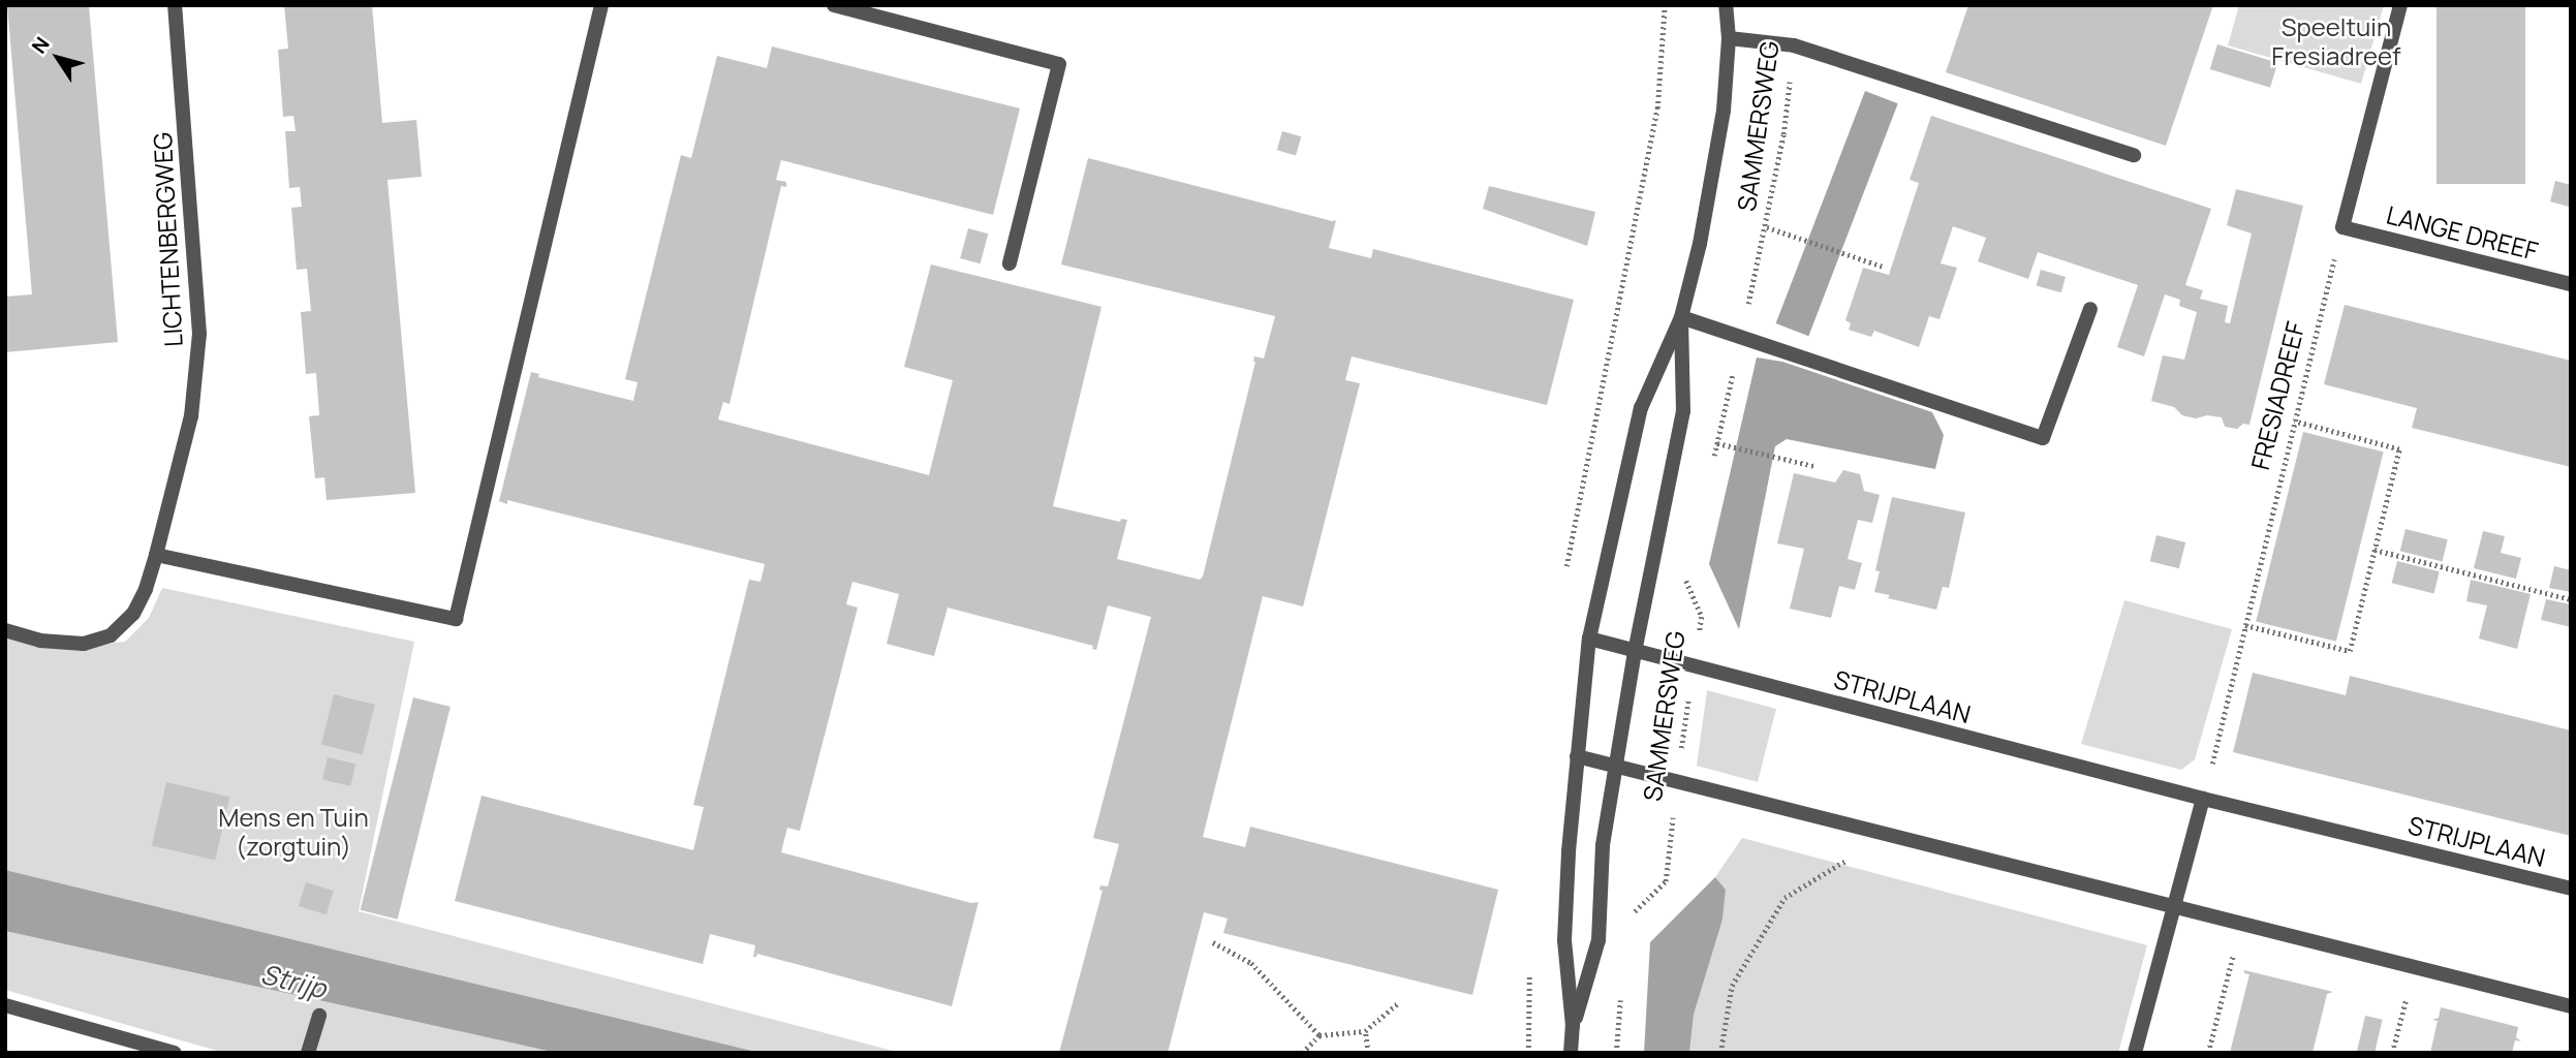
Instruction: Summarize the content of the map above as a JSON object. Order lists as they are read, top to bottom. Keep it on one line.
{"streets":{"street":["SAMMERSWEG","LANGE DREEF","LICHTENBERGWEG","STRIJPLAAN"],"path":["FRESIADREEF"]},"crossings":[["SAMMERSWEG","STRIJPLAAN"],["LANGE DREEF","FRESIADREEF"],["FRESIADREEF","STRIJPLAAN"]],"water":["Strijp"],"parks":["Speeltuin Fresiadreef","Mens en Tuin (zorgtuin)"],"north":"top left"}
